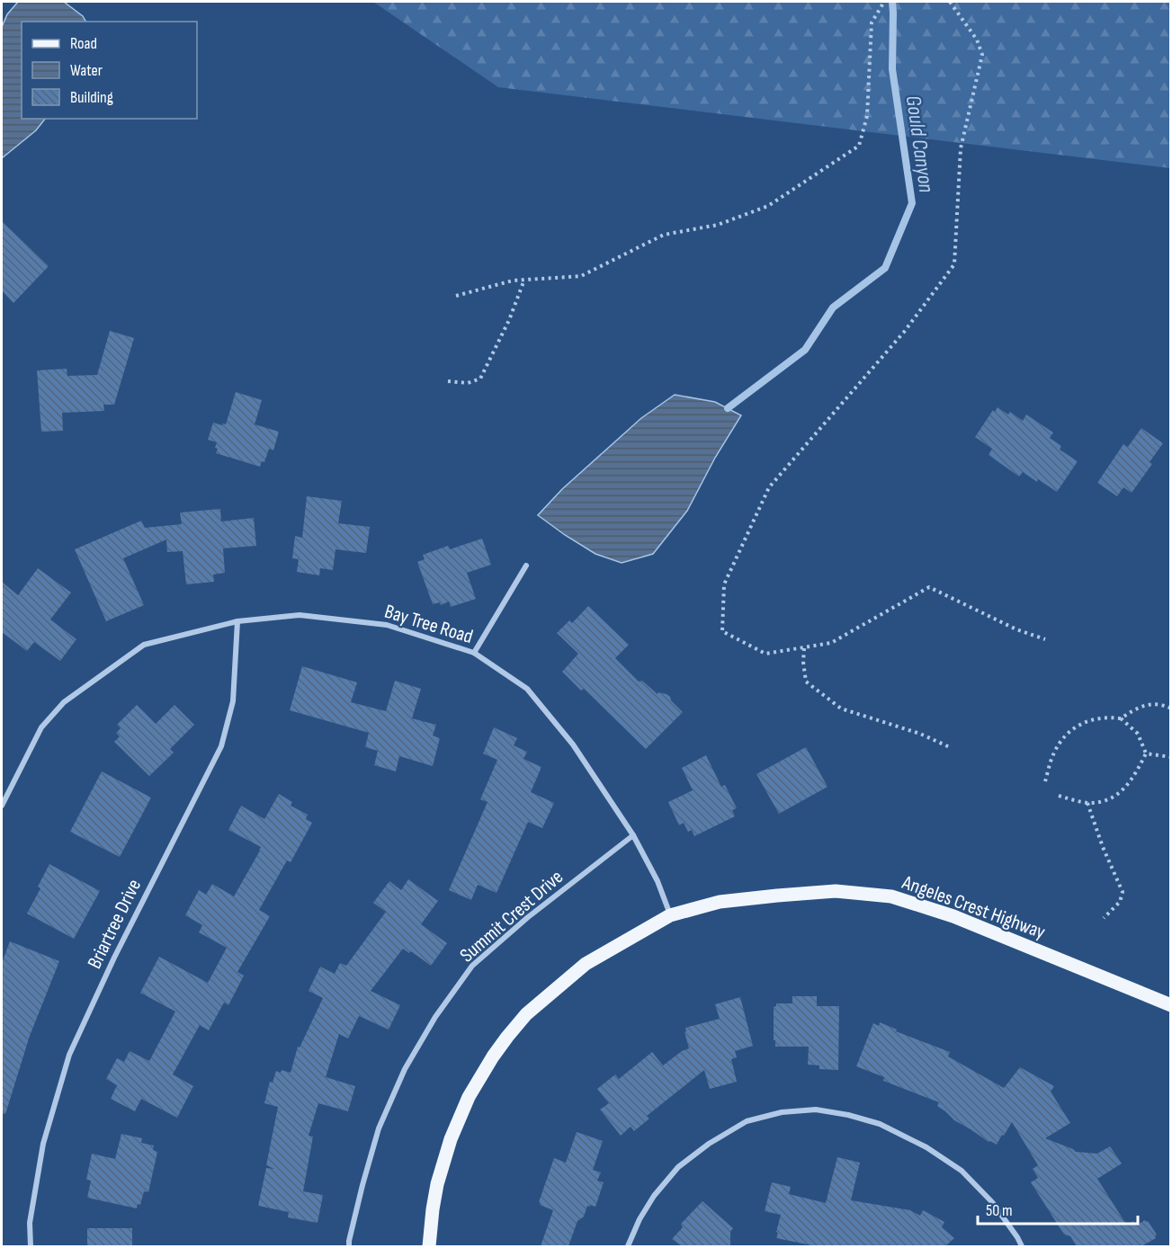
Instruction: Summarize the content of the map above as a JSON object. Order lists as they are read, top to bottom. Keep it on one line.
{"streets":{"main road":["Angeles Crest Highway"],"street":["Bay Tree Road","Summit Crest Drive","Briartree Drive"]},"crossings":[["Bay Tree Road","Angeles Crest Highway"],["Bay Tree Road","Summit Crest Drive"],["Bay Tree Road","Briartree Drive"]],"water":["Gould Canyon"],"legend":["Road","Water","Building"],"scale_bar":"50 m"}
